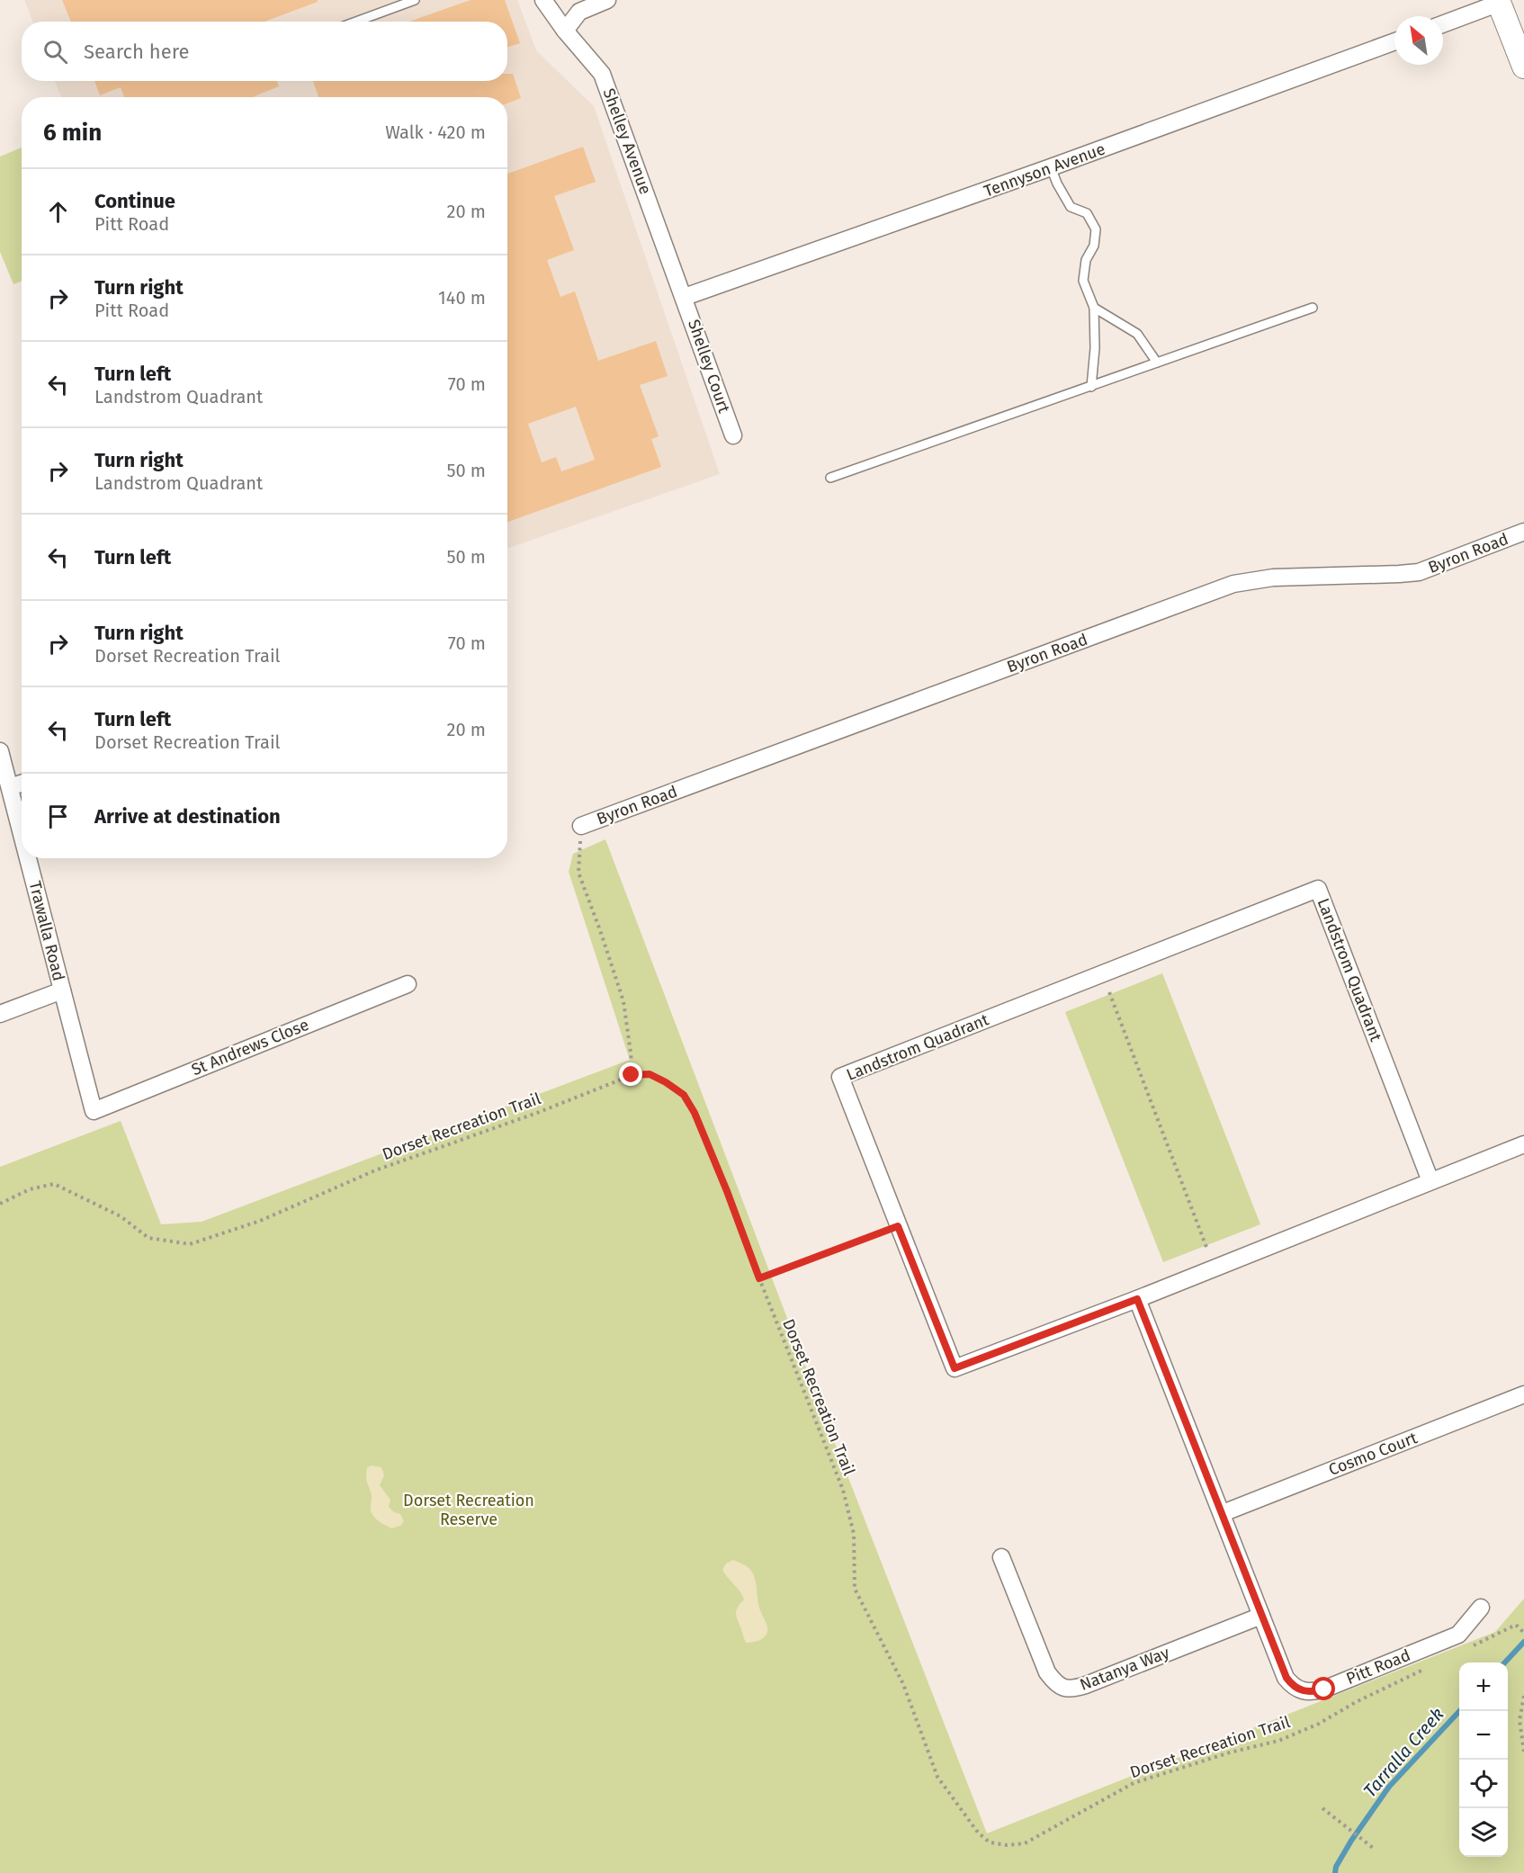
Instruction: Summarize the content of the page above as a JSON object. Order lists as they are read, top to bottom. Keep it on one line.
{"streets":{"street":["Shelley Avenue","Tennyson Avenue","Shelley Court","Byron Road","Trawalla Road","Landstrom Quadrant","St Andrews Close","Cosmo Court","Pitt Road","Natanya Way"],"path":["Dorset Recreation Trail"]},"crossings":[["Shelley Avenue","Tennyson Avenue"],["Shelley Avenue","Shelley Court"],["Tennyson Avenue","Shelley Court"],["Trawalla Road","St Andrews Close"],["Landstrom Quadrant","Pitt Road"],["Cosmo Court","Pitt Road"],["Pitt Road","Natanya Way"]],"water":["Tarralla Creek"],"parks":["Dorset Recreation Reserve"],"north":"top left","page":{"search":"Search here","heading":["6 min","Walk · 420 m"],"list":[["Continue","Pitt Road","20 m"],["Turn right","Pitt Road","140 m"],["Turn left","Landstrom Quadrant","70 m"],["Turn right","Landstrom Quadrant","50 m"],["Turn left","50 m"],["Turn right","Dorset Recreation Trail","70 m"],["Turn left","Dorset Recreation Trail","20 m"],"Arrive at destination"],"map_buttons":["+","−"]}}
